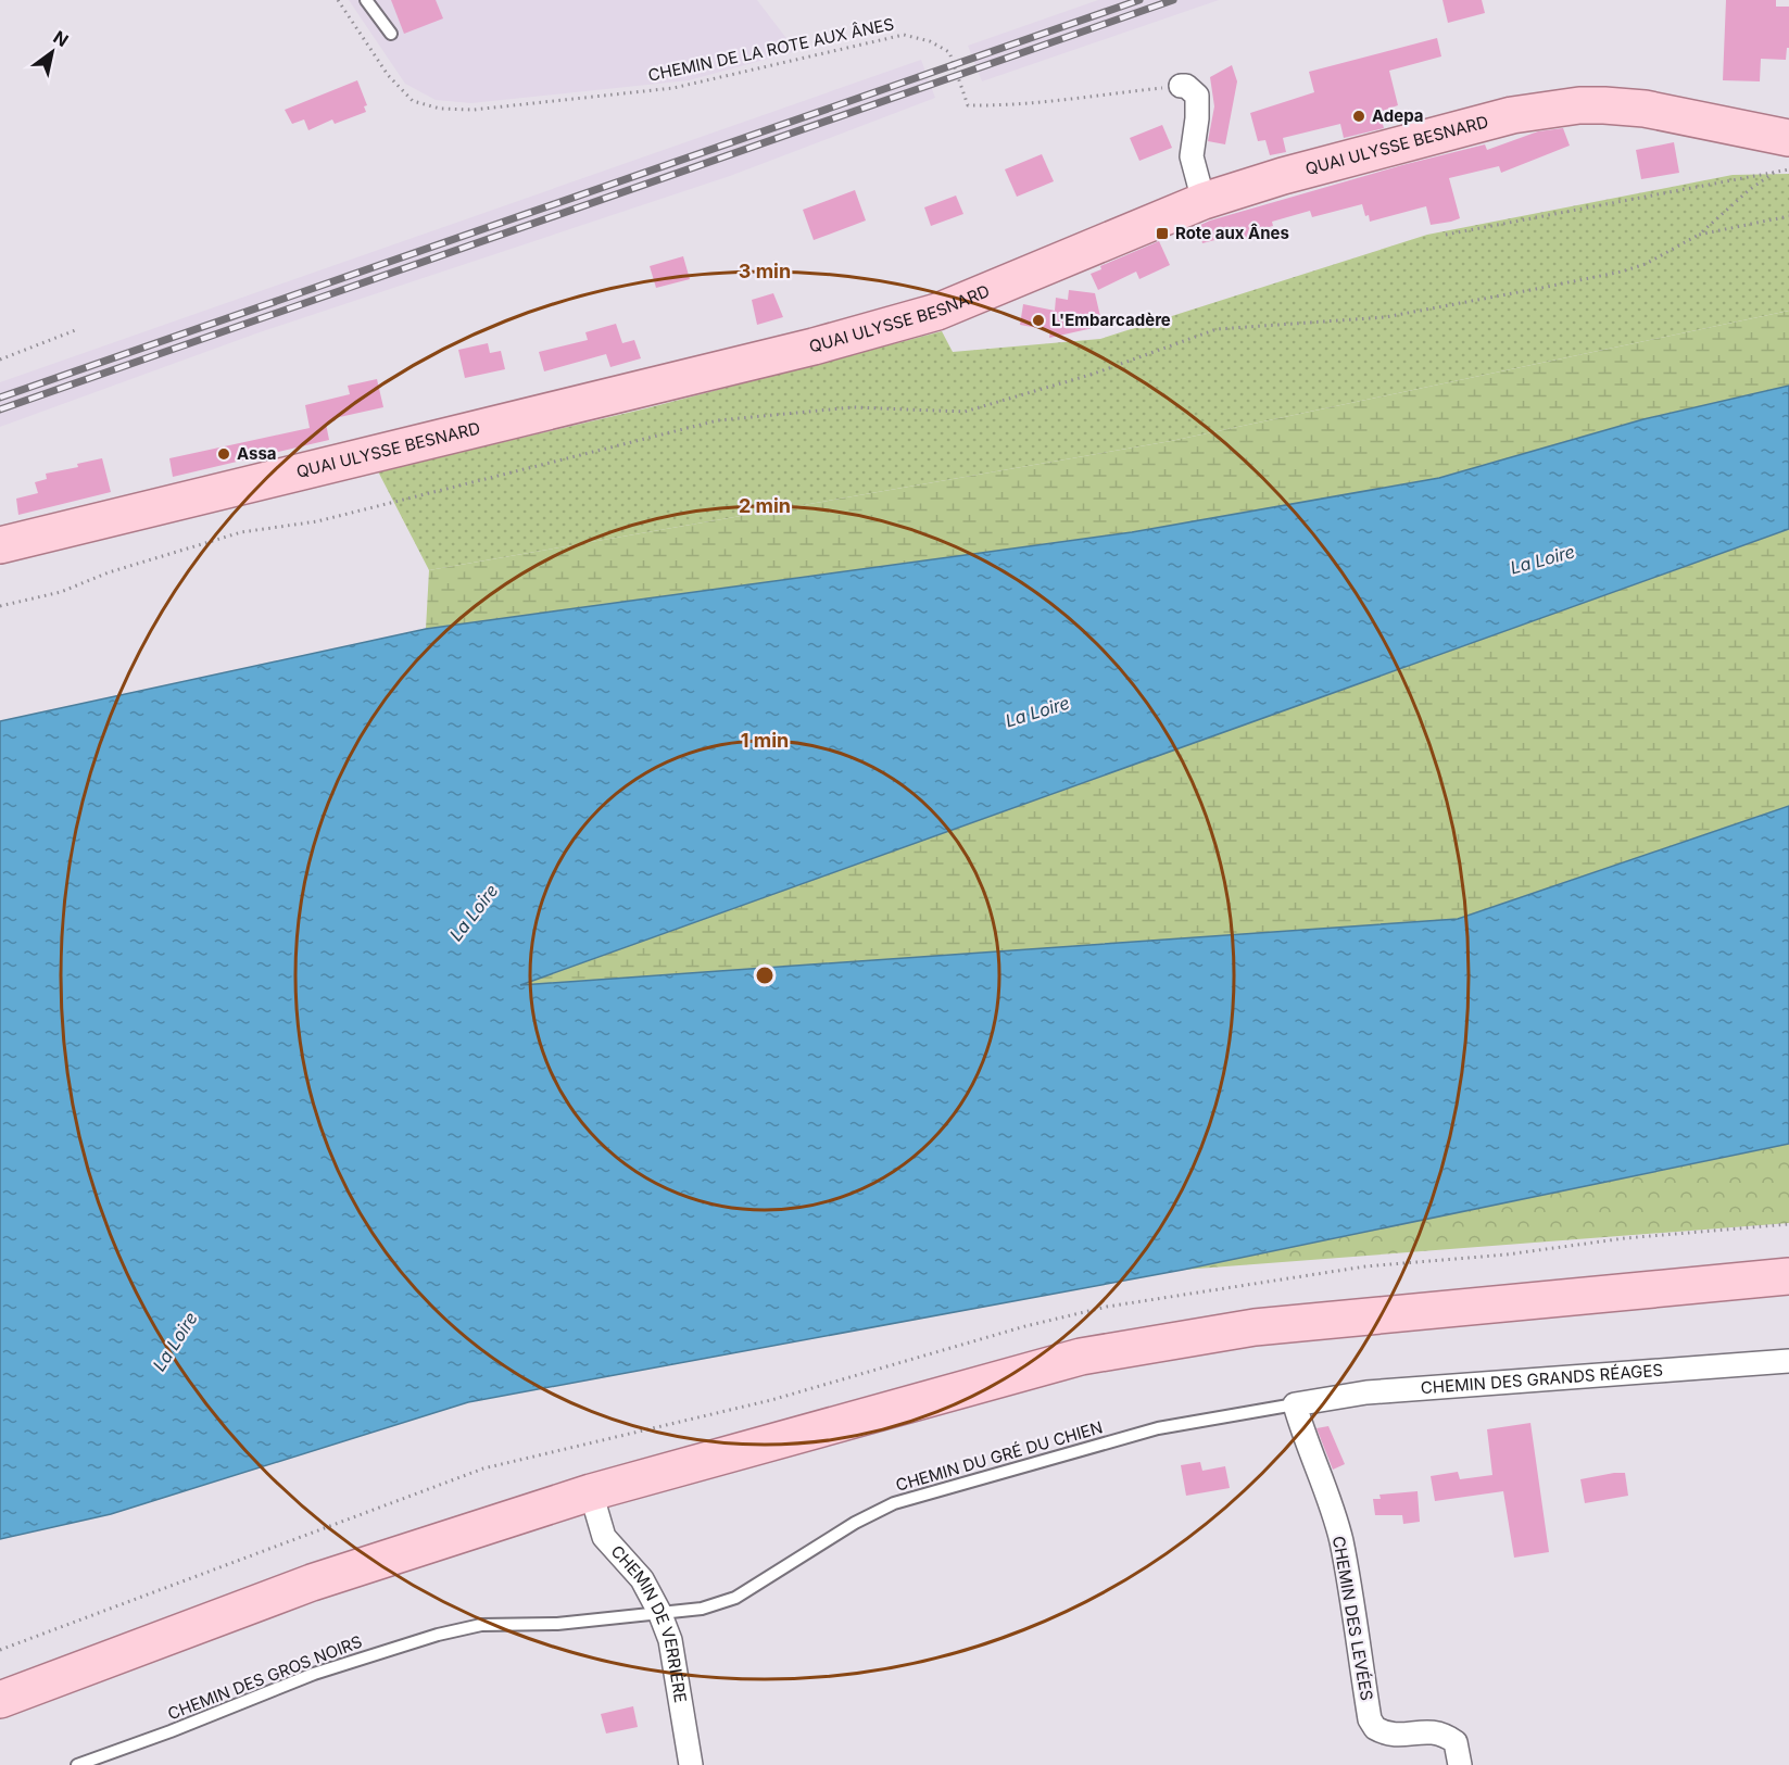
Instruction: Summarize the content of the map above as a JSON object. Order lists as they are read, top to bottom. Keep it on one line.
{"streets":{"main road":["QUAI ULYSSE BESNARD"],"street":["CHEMIN DES GRANDS RÉAGES","CHEMIN DES LEVÉES","CHEMIN DE VERRIÈRE"],"lane":["CHEMIN DU GRÉ DU CHIEN","CHEMIN DES GROS NOIRS"],"path":["CHEMIN DE LA ROTE AUX ÂNES"]},"crossings":[["CHEMIN DES GRANDS RÉAGES","CHEMIN DU GRÉ DU CHIEN"],["CHEMIN DES GRANDS RÉAGES","CHEMIN DES LEVÉES"],["CHEMIN DU GRÉ DU CHIEN","CHEMIN DES LEVÉES"],["CHEMIN DU GRÉ DU CHIEN","CHEMIN DE VERRIÈRE"],["CHEMIN DU GRÉ DU CHIEN","CHEMIN DES GROS NOIRS"],["CHEMIN DE VERRIÈRE","CHEMIN DES GROS NOIRS"]],"water":["La Loire"],"places":{"other":["Adepa","L'Embarcadère","Assa"],"transit":["Rote aux Ânes"]},"north":"top right","rings":["3 min","2 min","1 min"]}
